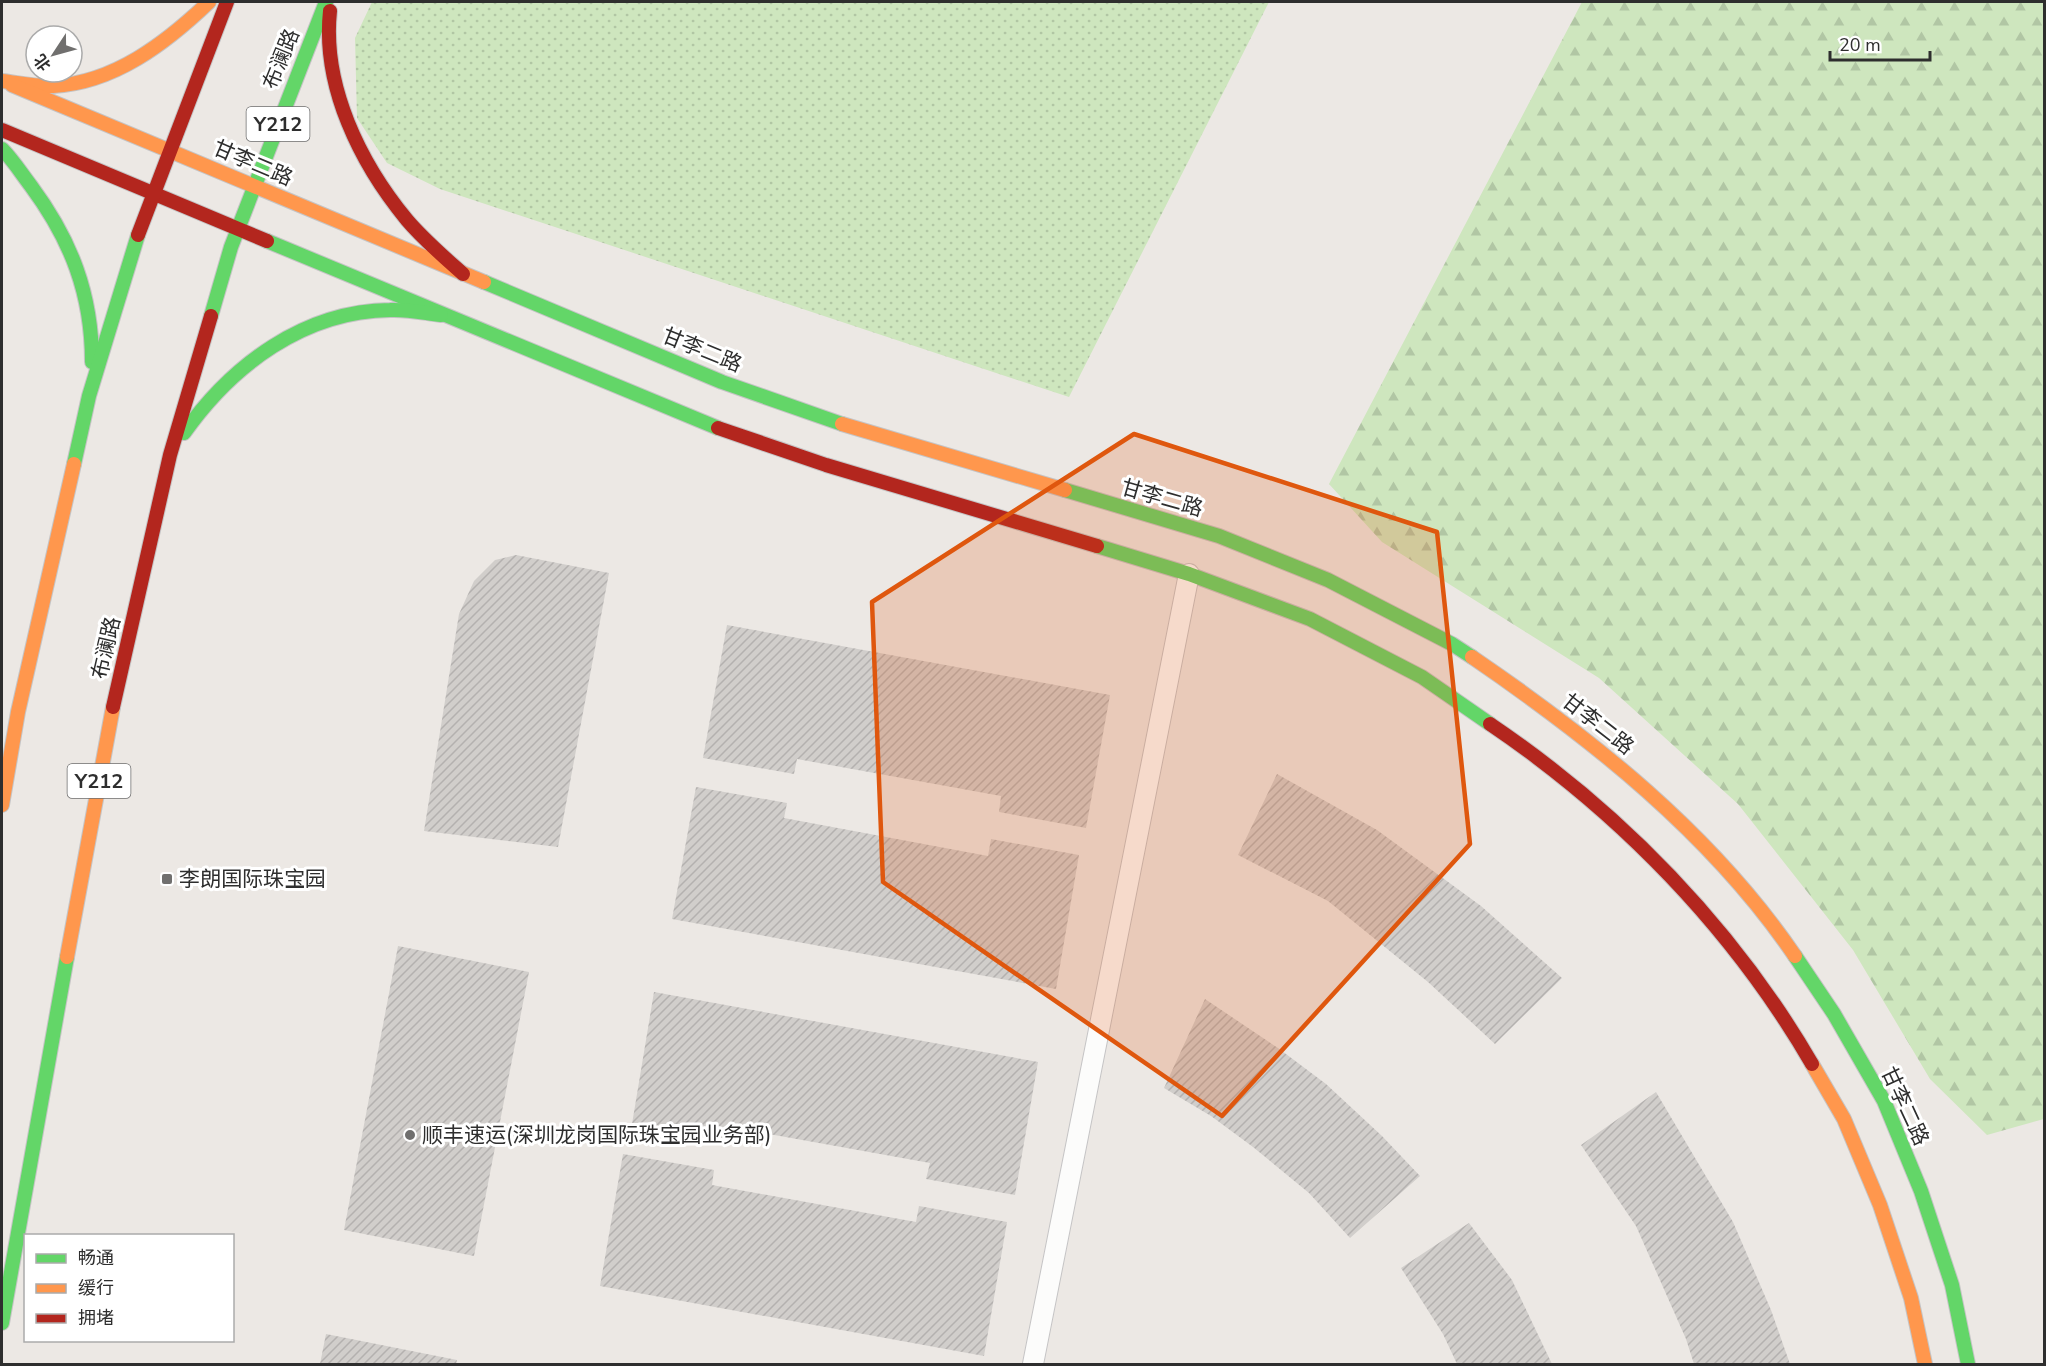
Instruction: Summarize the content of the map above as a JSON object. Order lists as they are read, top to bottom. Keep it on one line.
{"streets":{"main road":["布澜路","Y212","甘李二路"]},"crossings":[["布澜路","甘李二路"]],"places":{"transit":["李朗国际珠宝园"],"other":["顺丰速运(深圳龙岗国际珠宝园业务部)"]},"legend":["畅通","缓行","拥堵"],"scale_bar":"20 m","north":"bottom left"}
